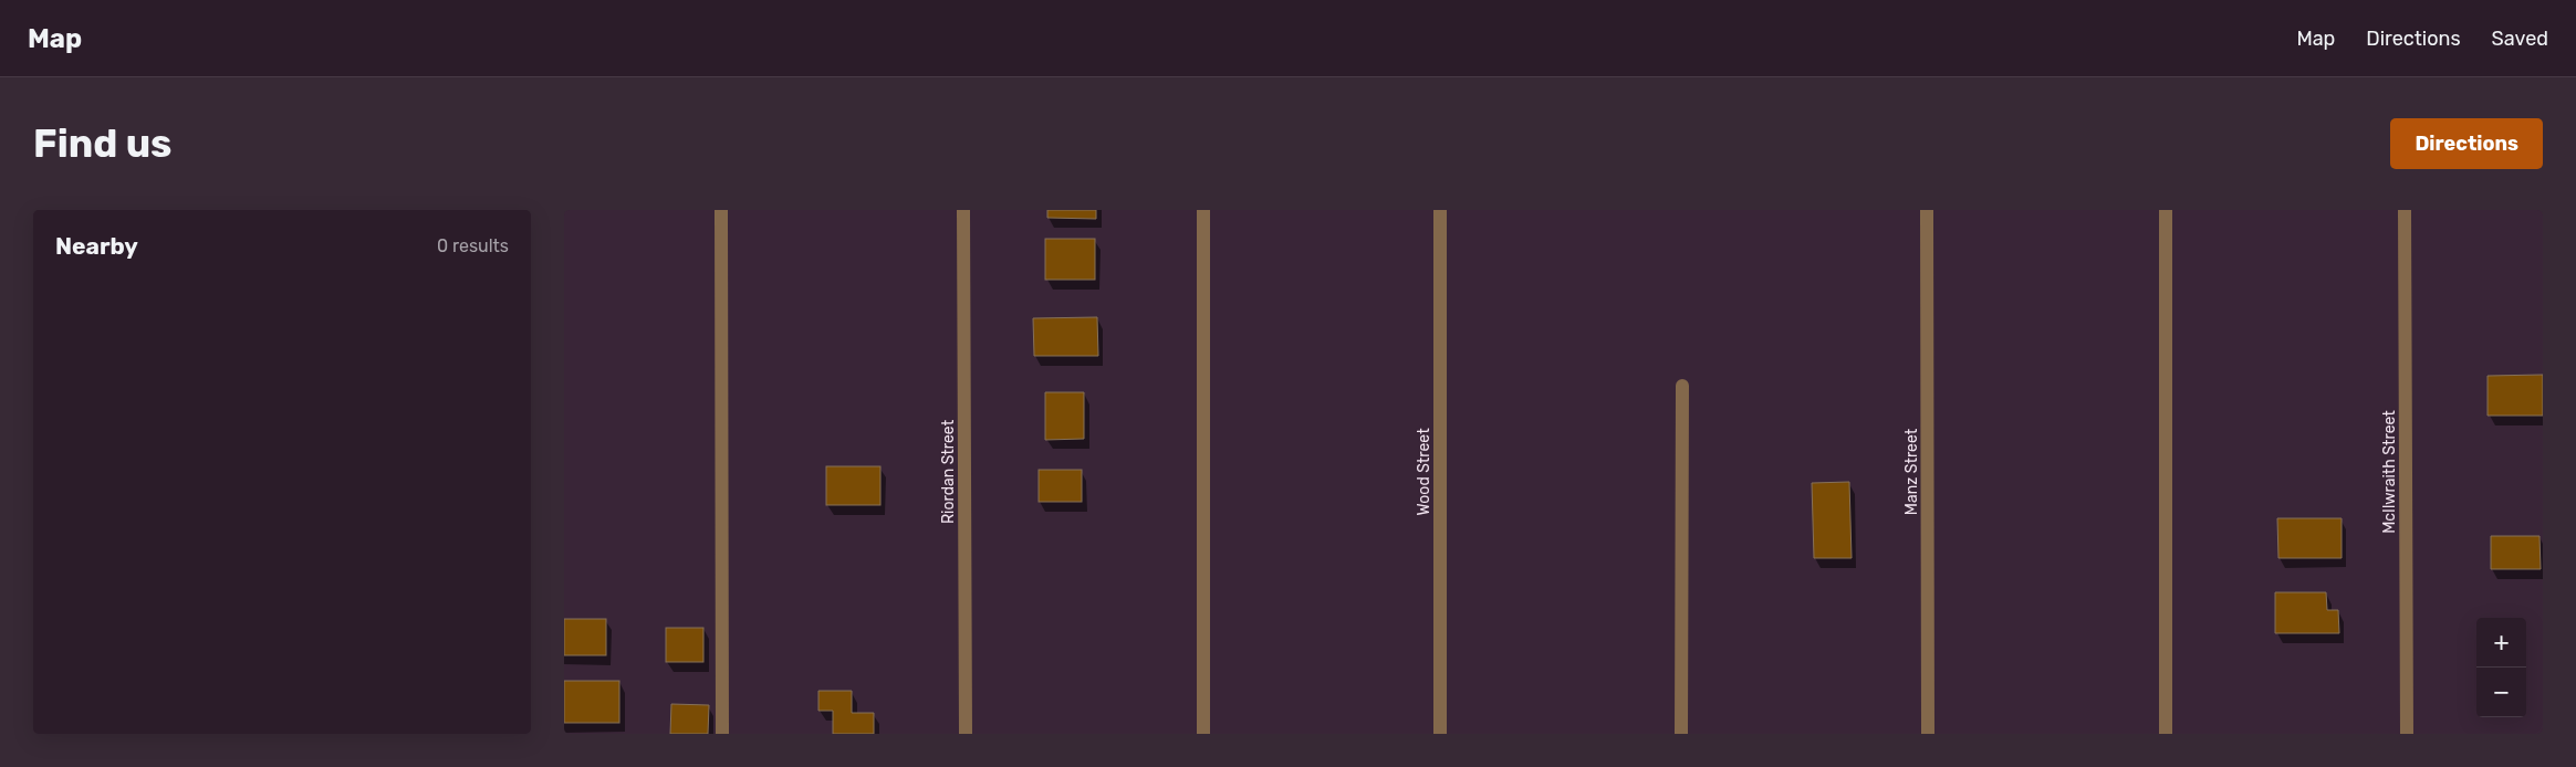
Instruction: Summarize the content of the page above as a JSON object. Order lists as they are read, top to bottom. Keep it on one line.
{"streets":{"street":["Riordan Street","Wood Street","Manz Street","McIlwraith Street"]},"page":{"header":"Map","nav":["Map","Directions","Saved"],"buttons":"Directions","title":"Find us","heading":["Nearby","0 results"],"map_buttons":["+","−"]}}
